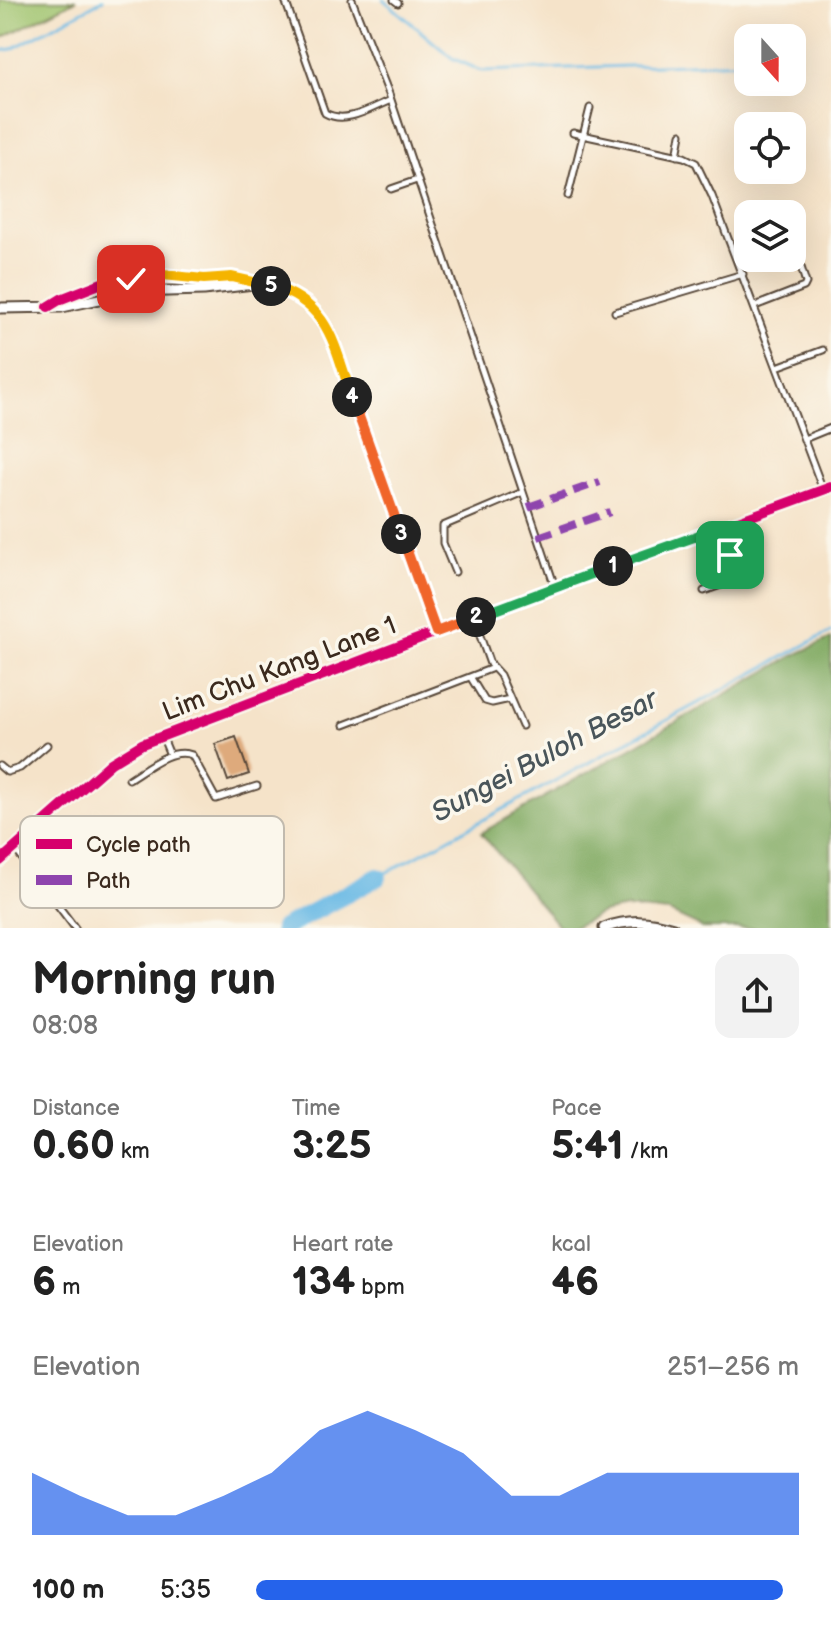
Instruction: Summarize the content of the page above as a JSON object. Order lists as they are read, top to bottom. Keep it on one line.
{"streets":{"street":["Lim Chu Kang Lane 1"]},"water":["Sungei Buloh Besar"],"legend":["Cycle path","Path"],"north":"bottom","page":{"pins":["5","4","3","1","2"],"heading":["Morning run","08:08"],"stats":[["Distance","0.60 km"],["Time","3:25"],["Pace","5:41 /km"],["Elevation","6 m"],["Heart rate","134 bpm"],["kcal","46"]],"chart":["Elevation","251–256 m"],"list":[{"name":"100 m","note":"5:35"}]}}
